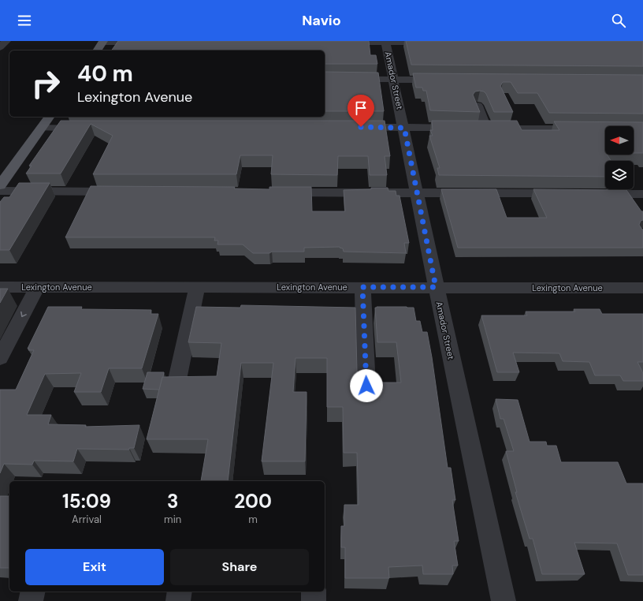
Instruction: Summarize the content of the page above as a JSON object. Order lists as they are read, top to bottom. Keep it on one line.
{"streets":{"street":["Amador Street","Lexington Avenue"]},"crossings":[["Amador Street","Lexington Avenue"]],"north":"left","page":{"header":"Navio","turn":["40 m","Lexington Avenue"],"eta":["15:09","Arrival","3","min","200","m"],"buttons":["Exit","Share"]}}
